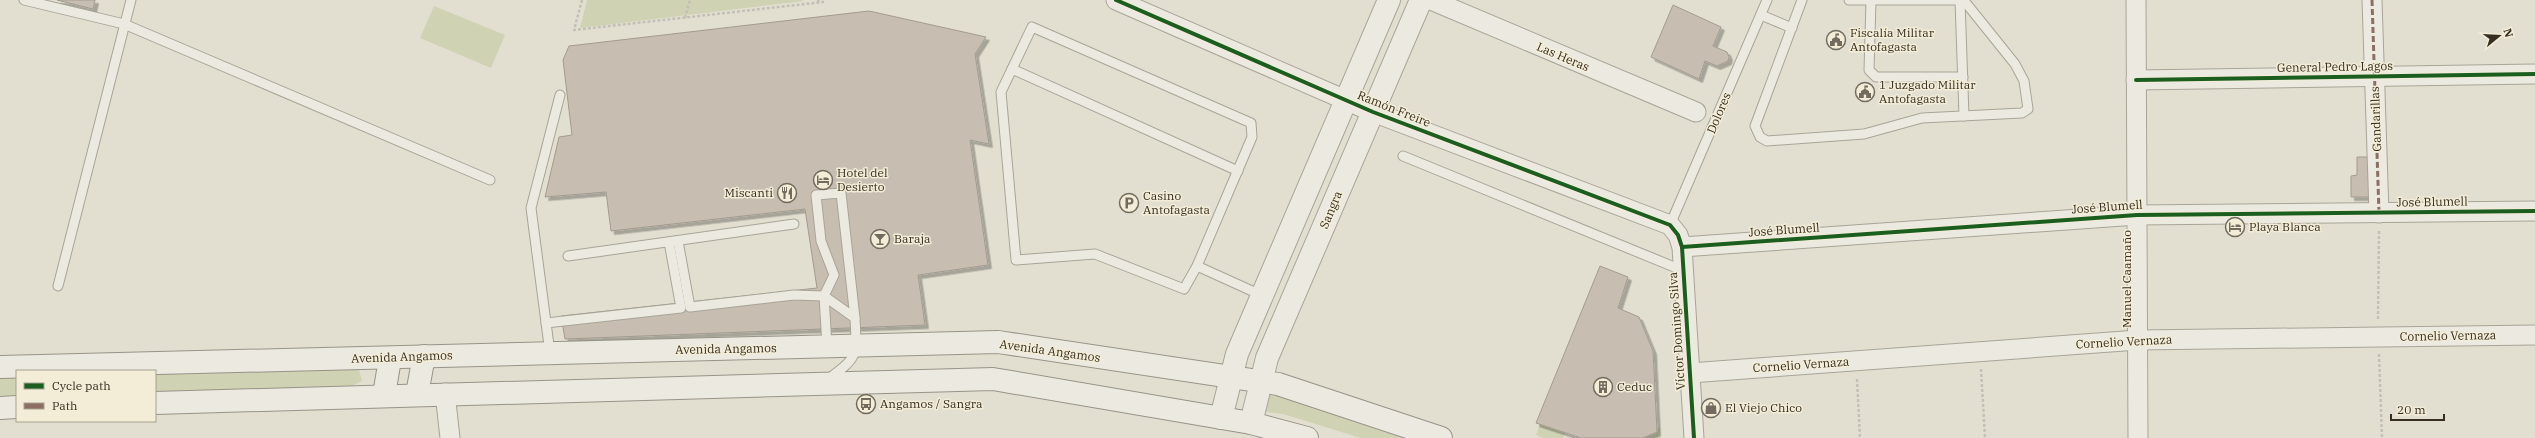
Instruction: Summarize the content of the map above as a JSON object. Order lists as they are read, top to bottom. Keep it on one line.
{"streets":{"main road":["Sangra","Avenida Angamos"],"street":["Las Heras","General Pedro Lagos","Ramón Freire","Gandarillas","José Blumell","Manuel Caamaño","Víctor Domingo Silva","Cornelio Vernaza"],"lane":["Dolores"]},"crossings":[["General Pedro Lagos","Gandarillas"],["General Pedro Lagos","Manuel Caamaño"],["Ramón Freire","Dolores"],["Ramón Freire","Sangra"],["Ramón Freire","Víctor Domingo Silva"],["Dolores","Víctor Domingo Silva"],["Gandarillas","José Blumell"],["José Blumell","Manuel Caamaño"],["José Blumell","Víctor Domingo Silva"],["Sangra","Avenida Angamos"],["Manuel Caamaño","Cornelio Vernaza"],["Víctor Domingo Silva","Cornelio Vernaza"]],"places":{"public building":["Fiscalía Militar Antofagasta","1 Juzgado Militar Antofagasta"],"hotel":["Hotel del Desierto","Playa Blanca"],"restaurant":["Miscanti"],"parking":["Casino Antofagasta"],"bar":["Baraja"],"building":["Ceduc"],"bus stop":["Angamos / Sangra"],"shop":["El Viejo Chico"]},"legend":["Cycle path","Path"],"scale_bar":"20 m","north":"right"}
